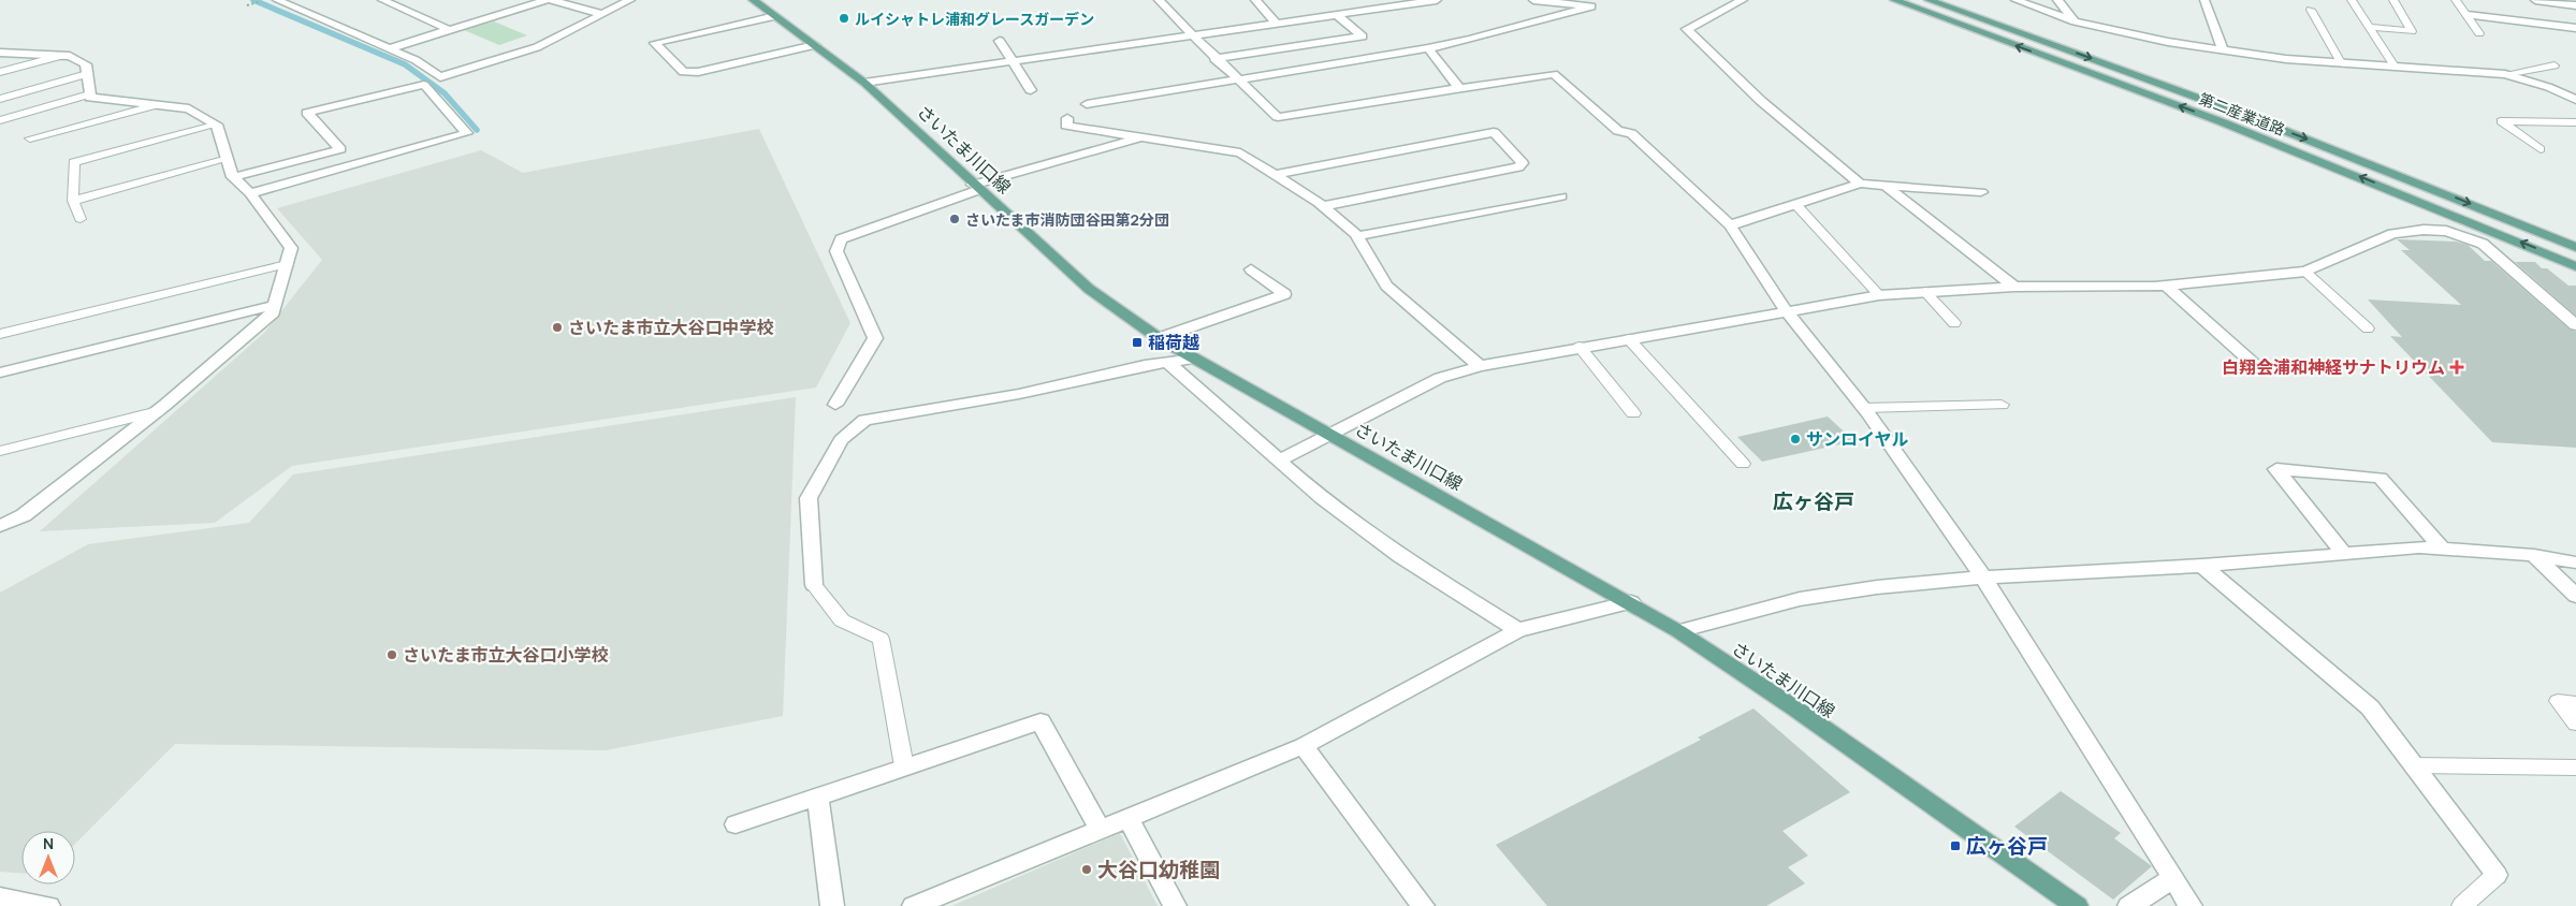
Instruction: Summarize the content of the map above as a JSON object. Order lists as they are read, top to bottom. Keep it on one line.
{"streets":{"main road":["第二産業道路","さいたま川口線"]},"districts":["広ヶ谷戸"],"places":{"other":["ルイシャトレ浦和グレースガーデン","さいたま市消防団谷田第2分団","さいたま市立大谷口中学校","サンロイヤル","さいたま市立大谷口小学校","大谷口幼稚園"],"transit":["稲荷越","広ヶ谷戸"],"health":["白翔会浦和神経サナトリウム"]},"north":"top"}
